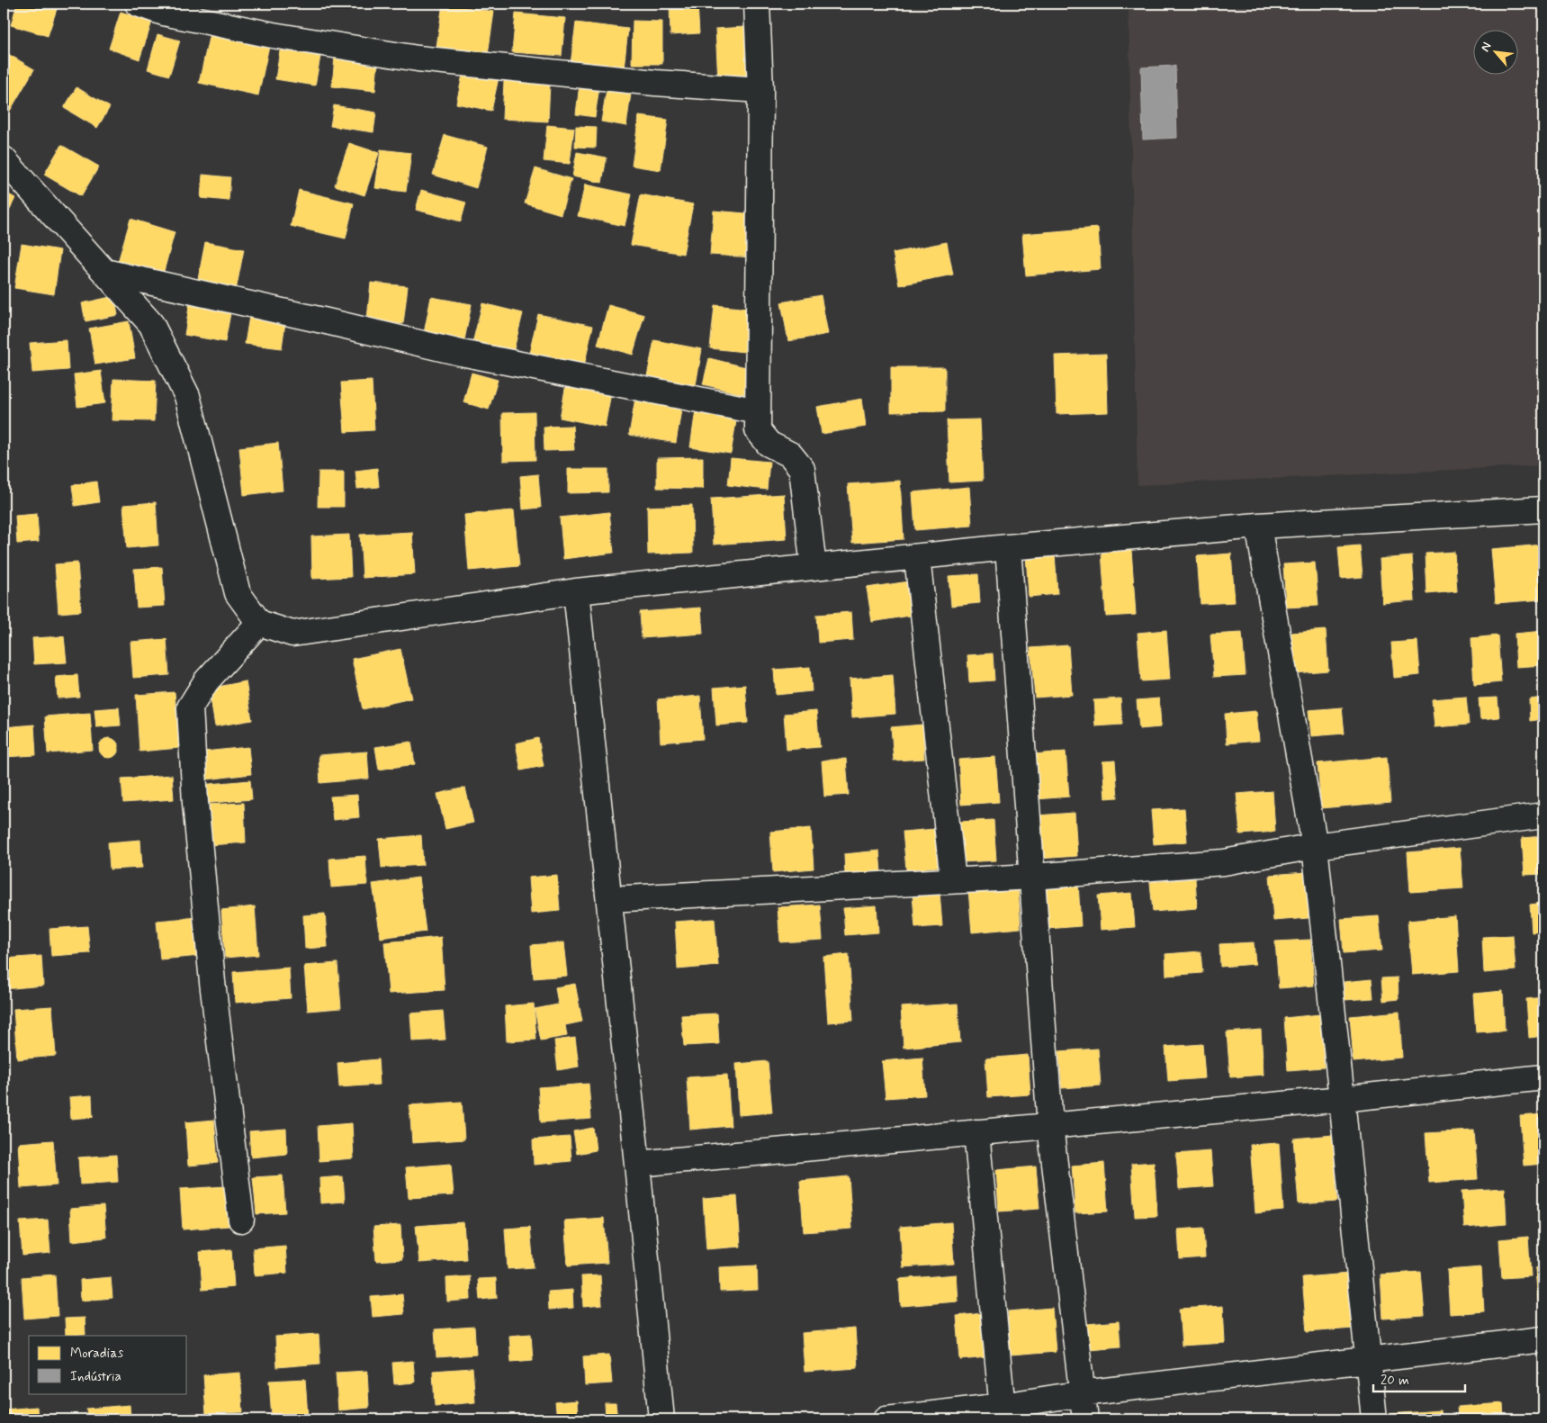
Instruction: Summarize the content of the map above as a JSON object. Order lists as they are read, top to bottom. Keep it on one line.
{"legend":["Moradias","Indústria"],"scale_bar":"20 m","north":"top left"}
